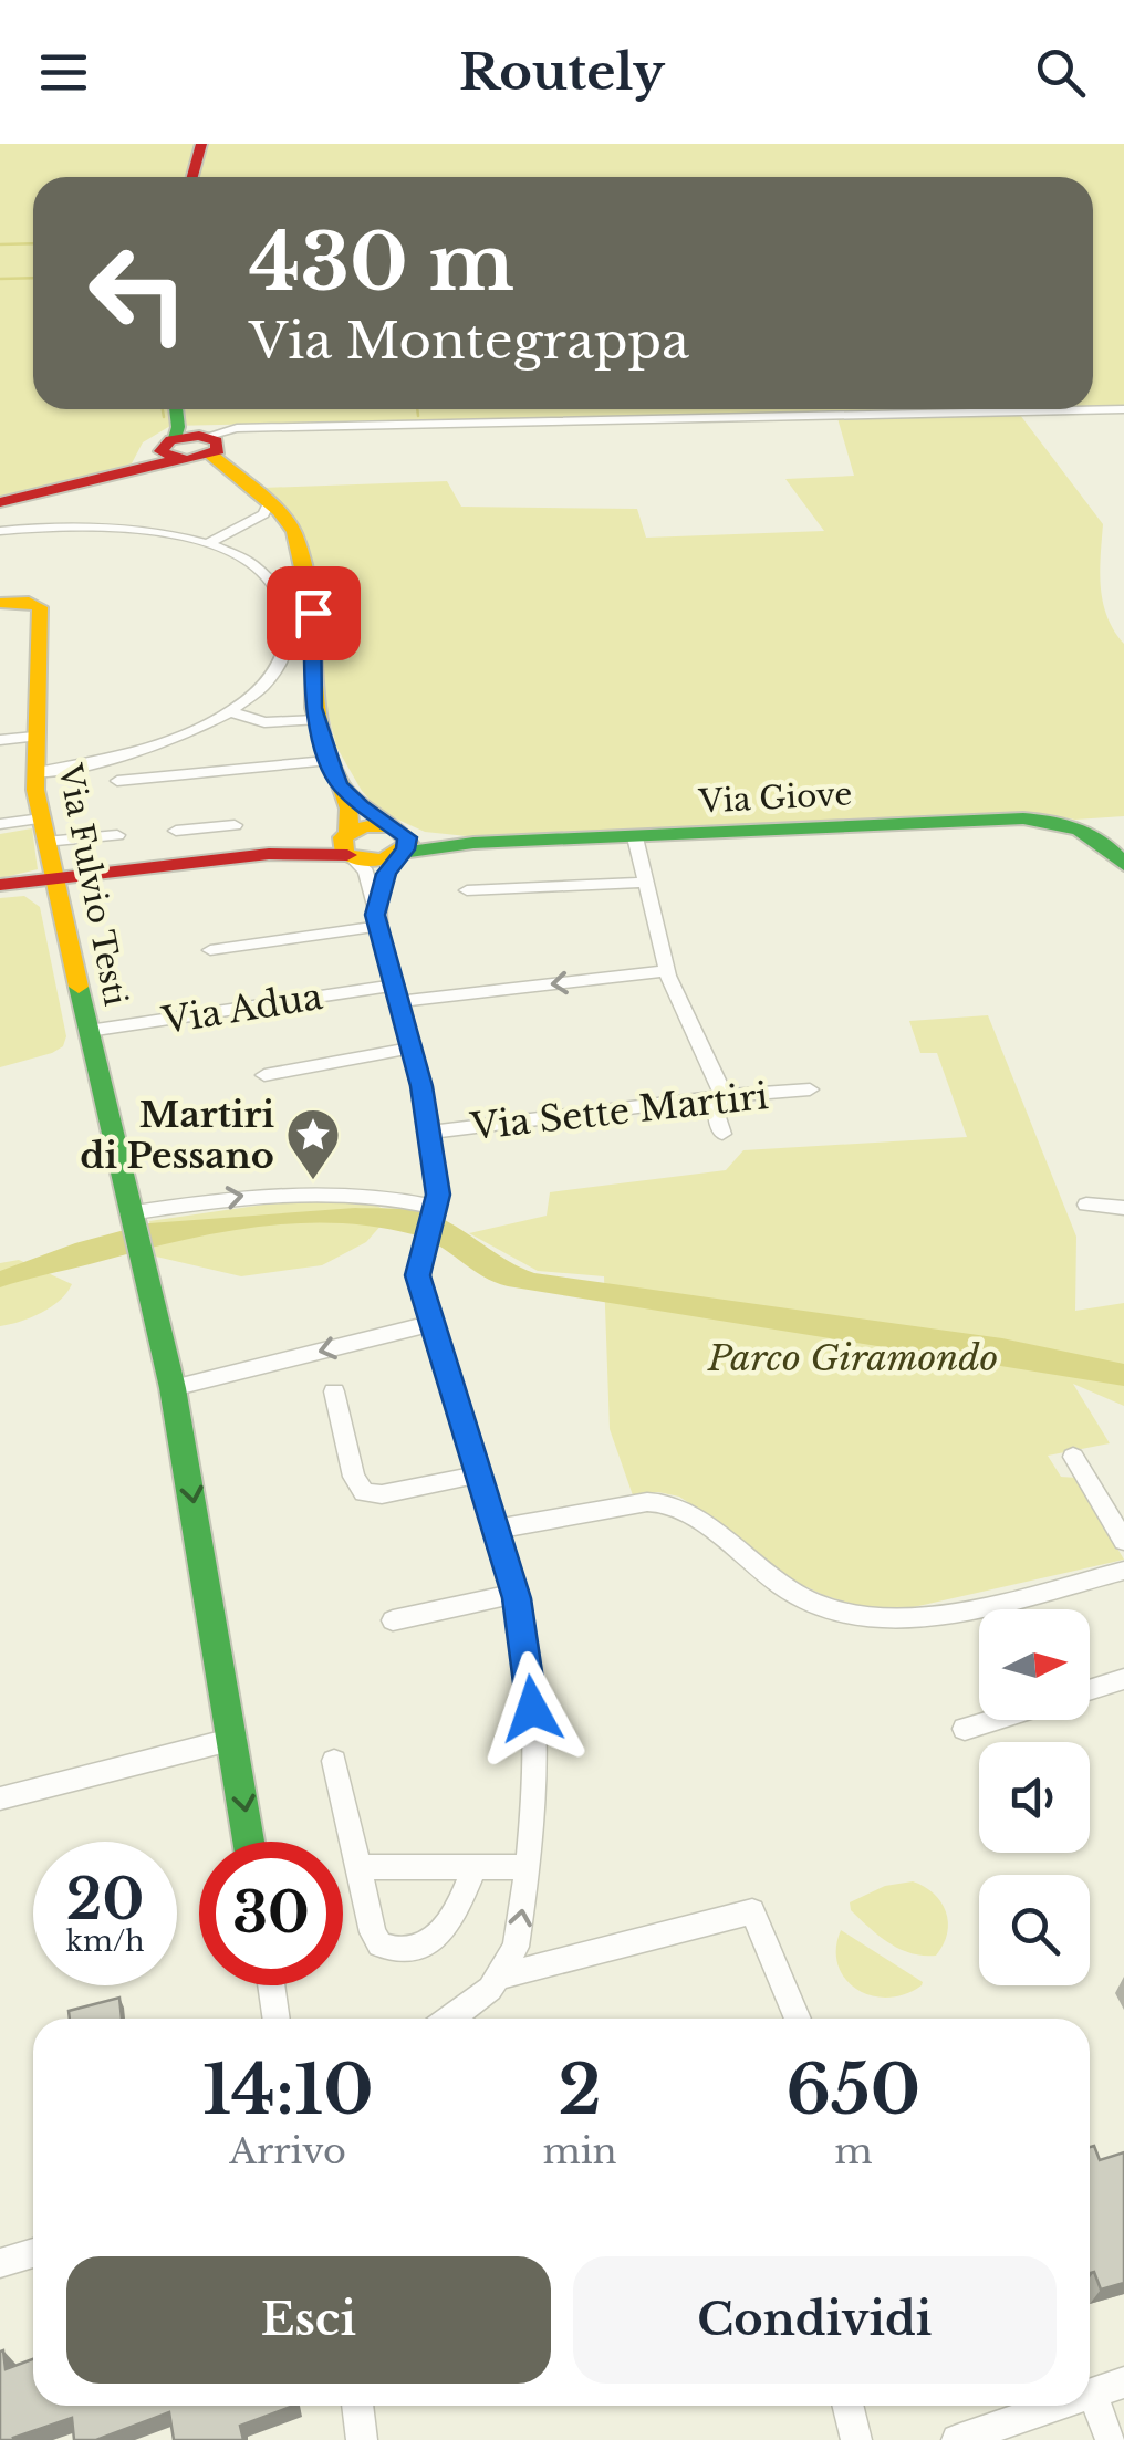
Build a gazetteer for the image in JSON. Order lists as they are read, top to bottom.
{
  "streets": {
    "street": [
      "Via Giove",
      "Via Fulvio Testi",
      "Via Adua",
      "Via Sette Martiri"
    ]
  },
  "crossings": [
    ["Via Fulvio Testi", "Via Adua"]
  ],
  "one_way": ["Via Fulvio Testi"],
  "parks": ["Parco Giramondo"],
  "places": {
    "place": ["Martiri di Pessano"]
  },
  "north": "right",
  "page": {
    "header": "Routely",
    "turn": ["430 m", "Via Montegrappa"],
    "speed": "20 km/h",
    "limit": "30",
    "eta": [
      "14:10",
      "Arrivo",
      "2",
      "min",
      "650",
      "m"
    ],
    "buttons": ["Esci", "Condividi"]
  }
}
